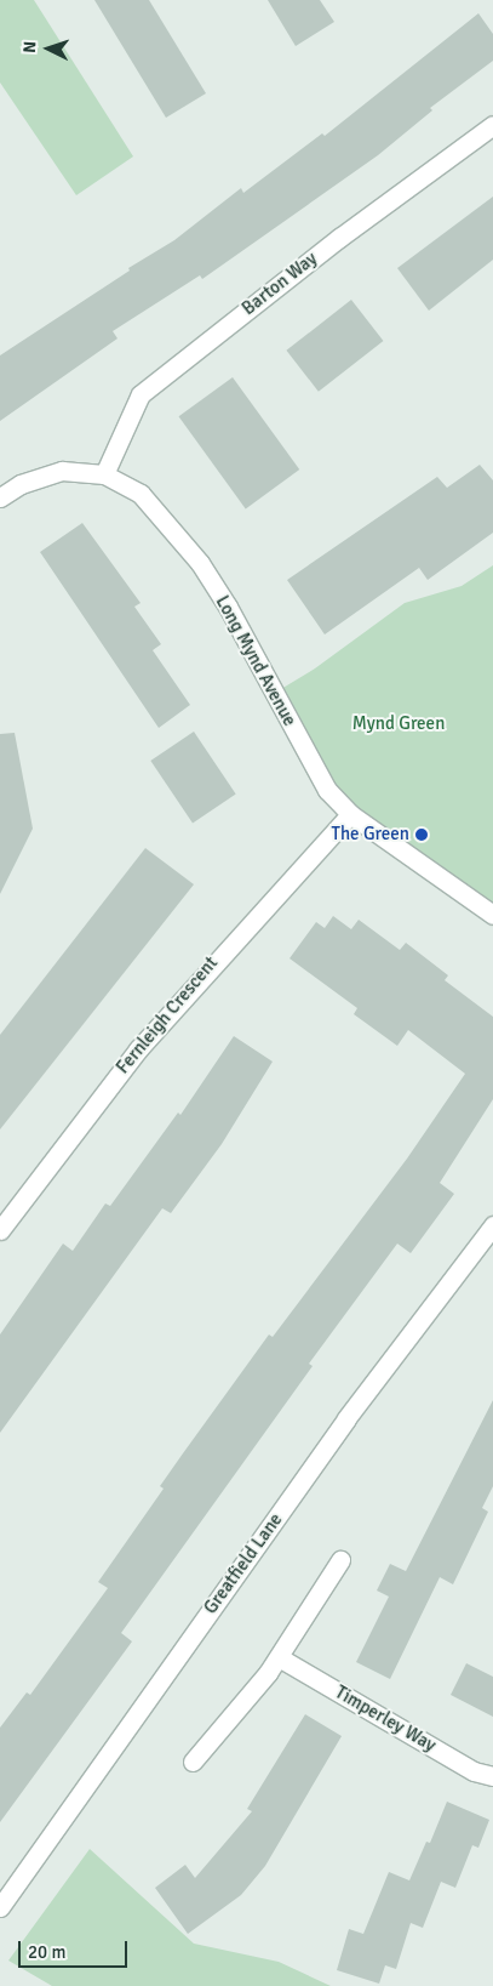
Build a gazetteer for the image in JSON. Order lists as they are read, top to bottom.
{
  "streets": {
    "street": [
      "Barton Way",
      "Long Mynd Avenue",
      "Fernleigh Crescent",
      "Greatfield Lane",
      "Timperley Way"
    ]
  },
  "crossings": [
    ["Barton Way", "Long Mynd Avenue"],
    ["Long Mynd Avenue", "Fernleigh Crescent"]
  ],
  "parks": ["Mynd Green"],
  "places": ["The Green"],
  "scale_bar": "20 m",
  "north": "left"
}
